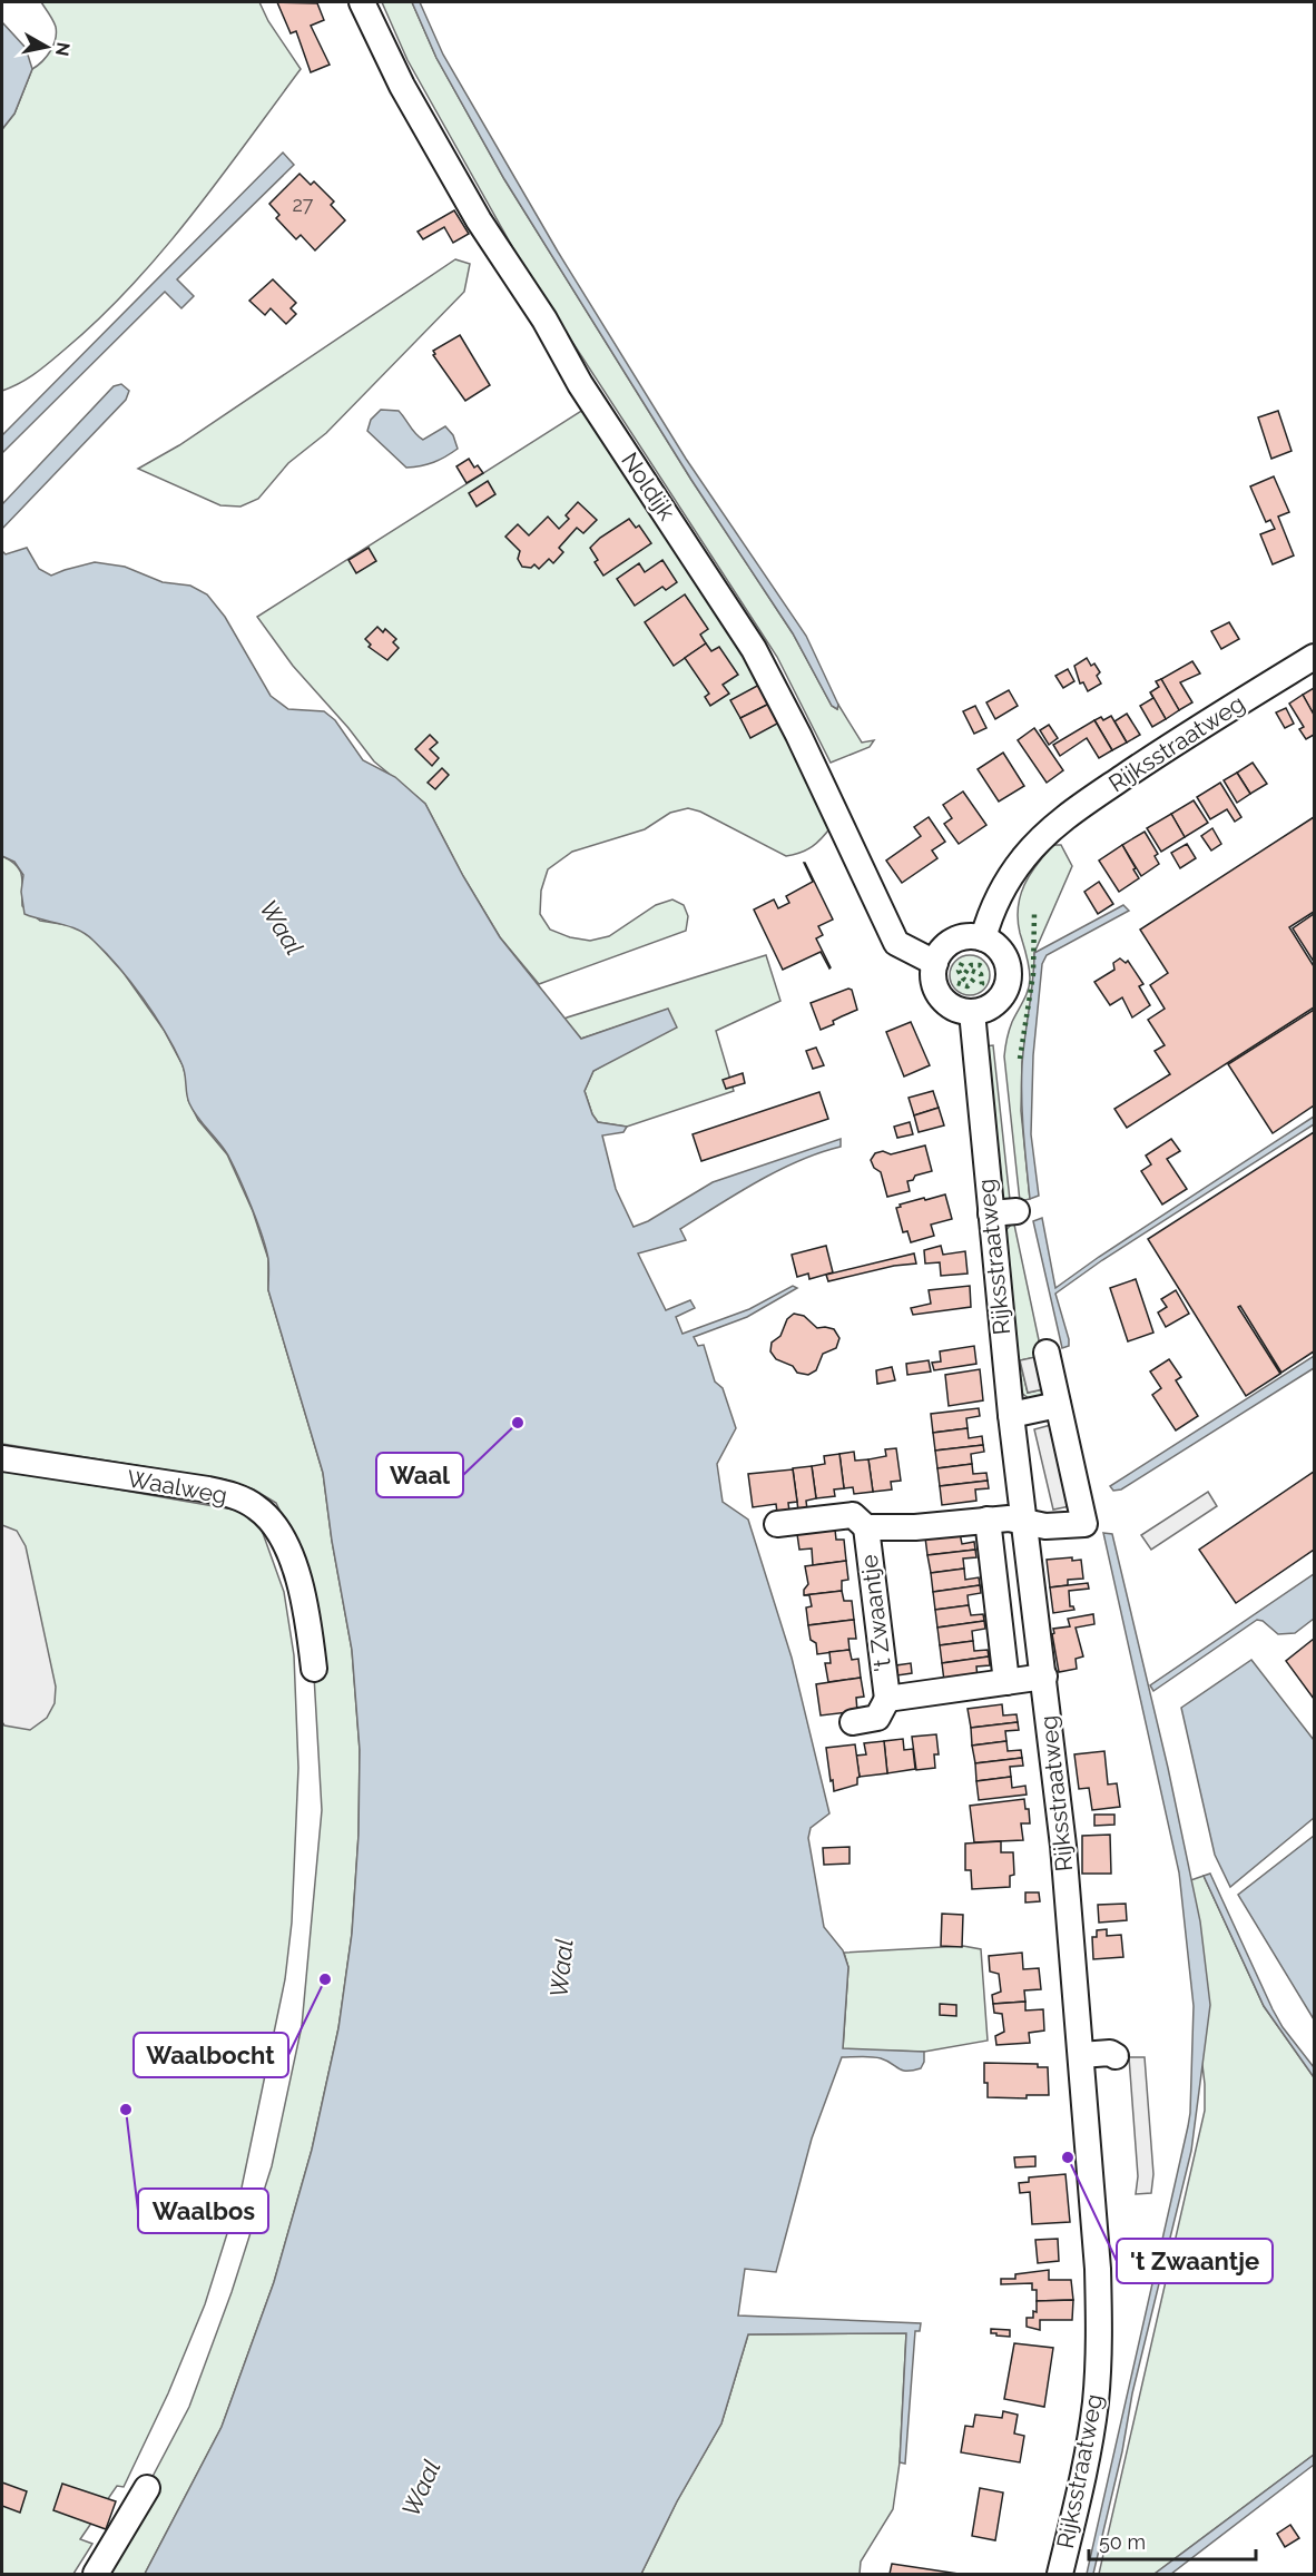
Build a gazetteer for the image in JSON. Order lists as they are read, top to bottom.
{
  "streets": {
    "street": [
      "Noldijk",
      "Rijksstraatweg",
      "Waalweg",
      "'t Zwaantje"
    ]
  },
  "crossings": [
    ["Noldijk", "Rijksstraatweg"],
    ["Rijksstraatweg", "'t Zwaantje"]
  ],
  "water": ["Waal"],
  "places": [
    "Waal",
    "Waalbocht",
    "Waalbos",
    "'t Zwaantje"
  ],
  "house_numbers": ["27"],
  "scale_bar": "50 m",
  "north": "right"
}
